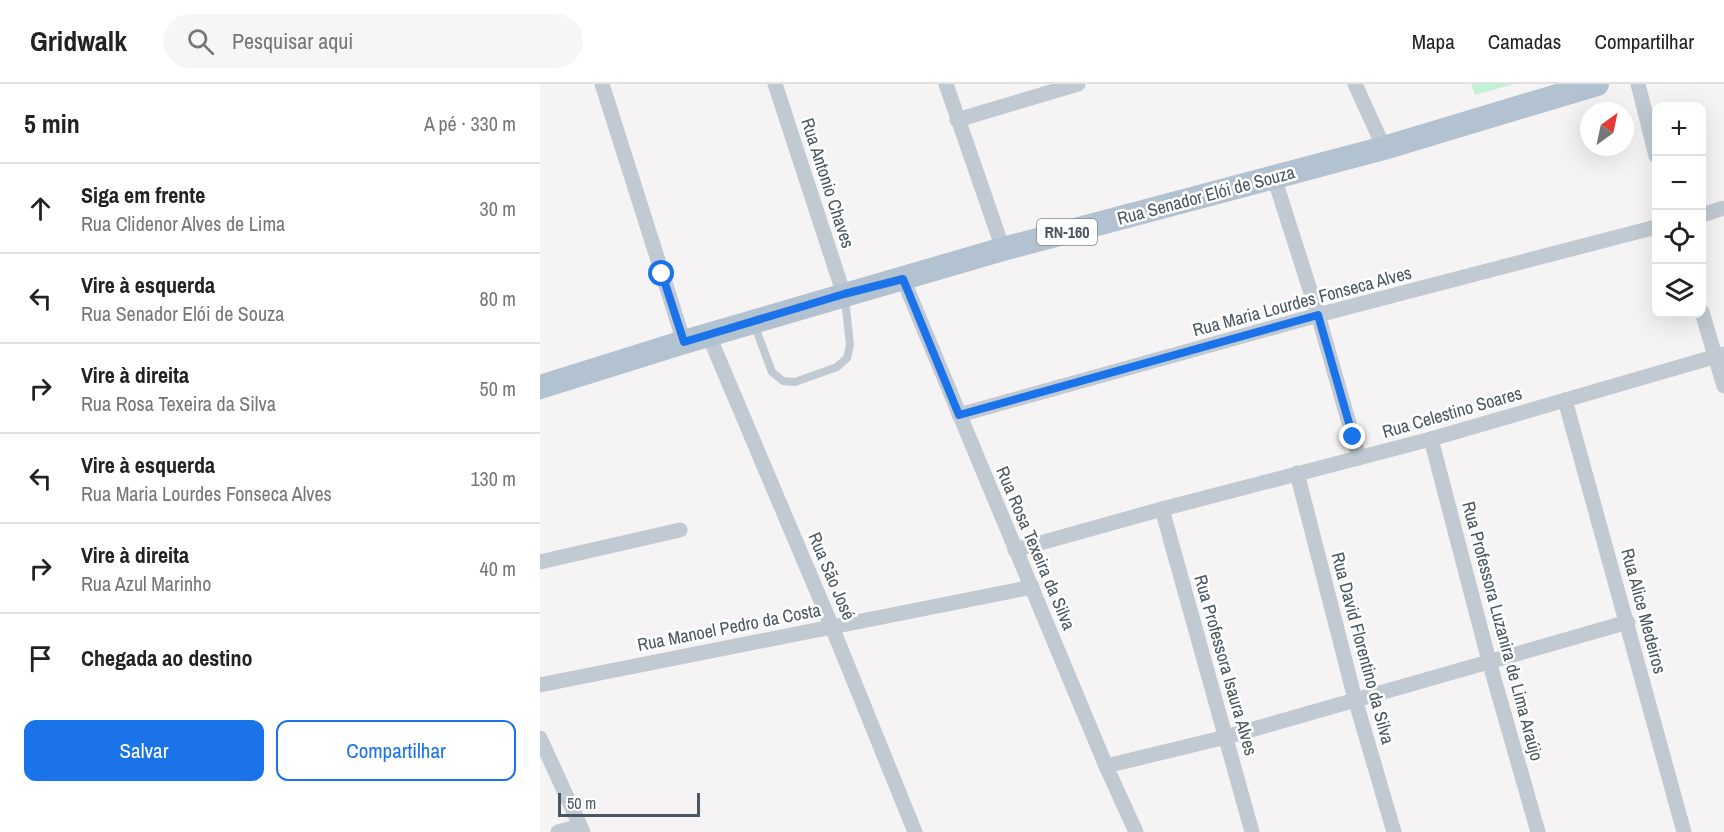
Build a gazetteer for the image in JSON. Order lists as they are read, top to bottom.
{
  "streets": {
    "main road": ["Rua Senador Elói de Souza", "RN-160"],
    "street": [
      "Rua Antonio Chaves",
      "Rua Maria Lourdes Fonseca Alves",
      "Rua Celestino Soares",
      "Rua Rosa Texeira da Silva",
      "Rua São José",
      "Rua Alice Medeiros",
      "Rua Manoel Pedro da Costa",
      "Rua Professora Luzanira de Lima Araújo",
      "Rua David Florentino da Silva",
      "Rua Professora Isaura Alves"
    ]
  },
  "crossings": [
    ["Rua Antonio Chaves", "Rua Senador Elói de Souza"],
    ["Rua Senador Elói de Souza", "Rua Rosa Texeira da Silva"],
    ["Rua Senador Elói de Souza", "Rua São José"],
    ["Rua Maria Lourdes Fonseca Alves", "Rua Rosa Texeira da Silva"],
    ["Rua Celestino Soares", "Rua Rosa Texeira da Silva"],
    ["Rua Celestino Soares", "Rua Alice Medeiros"],
    ["Rua Celestino Soares", "Rua Professora Luzanira de Lima Araújo"],
    ["Rua Celestino Soares", "Rua David Florentino da Silva"],
    ["Rua Celestino Soares", "Rua Professora Isaura Alves"],
    ["Rua Rosa Texeira da Silva", "Rua Manoel Pedro da Costa"],
    ["Rua São José", "Rua Manoel Pedro da Costa"]
  ],
  "scale_bar": "50 m",
  "north": "top right",
  "page": {
    "header": "Gridwalk",
    "search": "Pesquisar aqui",
    "nav": ["Mapa", "Camadas", "Compartilhar"],
    "heading": ["5 min", "A pé · 330 m"],
    "map_buttons": ["+", "−"],
    "list": [
      ["Siga em frente", "Rua Clidenor Alves de Lima", "30 m"],
      ["Vire à esquerda", "Rua Senador Elói de Souza", "80 m"],
      ["Vire à direita", "Rua Rosa Texeira da Silva", "50 m"],
      ["Vire à esquerda", "Rua Maria Lourdes Fonseca Alves", "130 m"],
      ["Vire à direita", "Rua Azul Marinho", "40 m"],
      "Chegada ao destino"
    ],
    "buttons": ["Salvar", "Compartilhar"],
    "scale": "50 m"
  }
}
